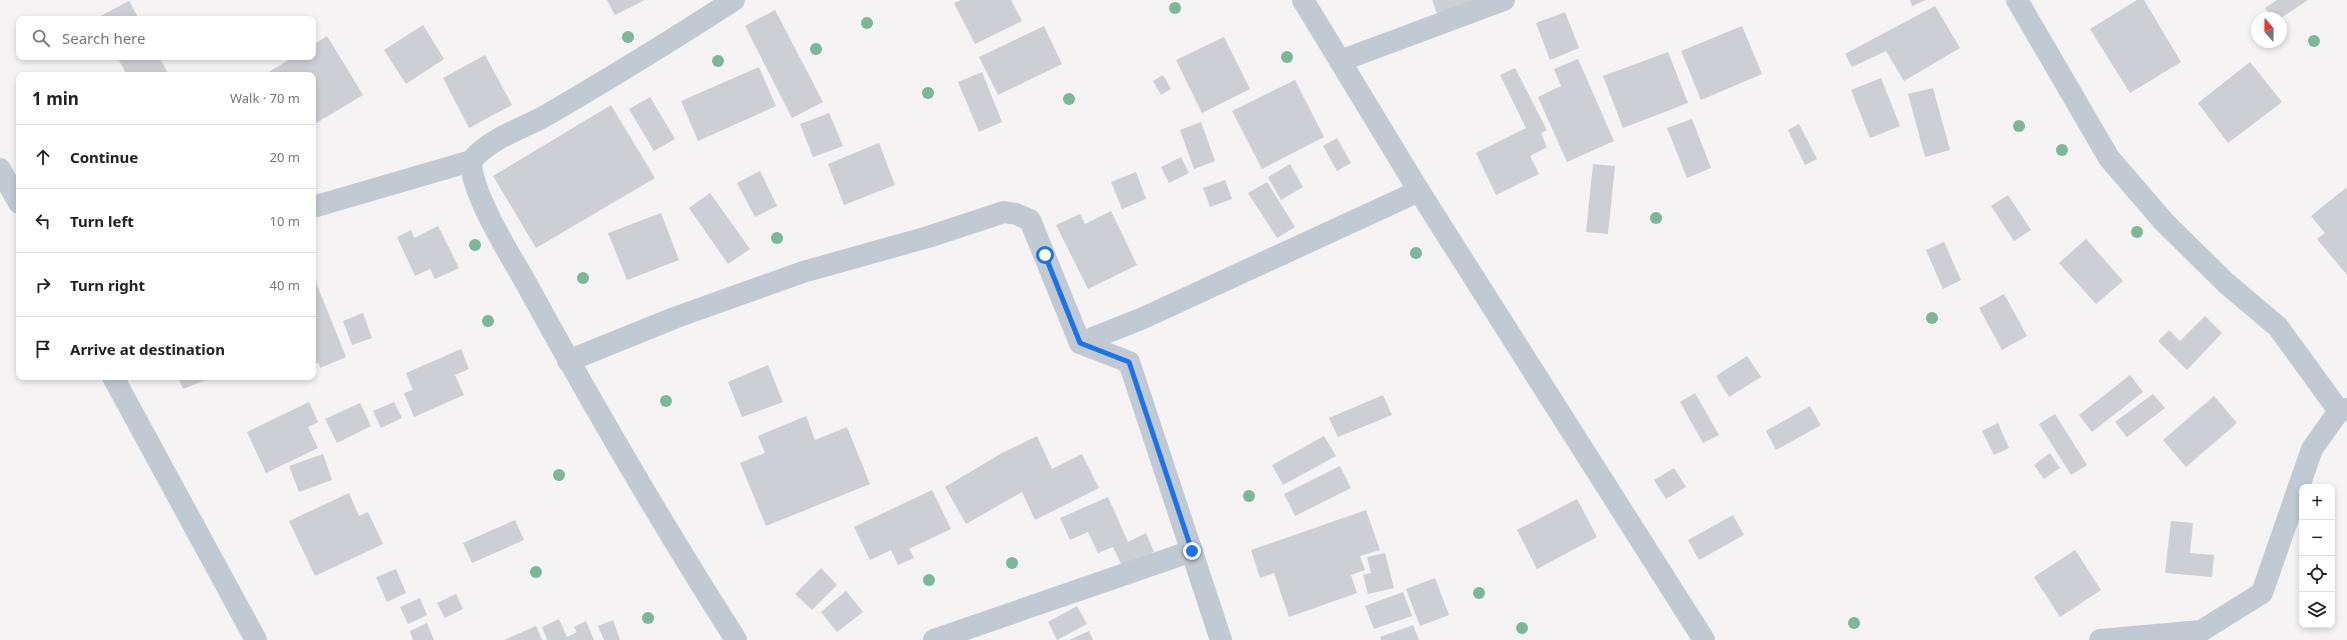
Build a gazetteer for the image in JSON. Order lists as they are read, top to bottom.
{
  "north": "top",
  "page": {
    "search": "Search here",
    "heading": ["1 min", "Walk · 70 m"],
    "list": [
      ["Continue", "20 m"],
      ["Turn left", "10 m"],
      ["Turn right", "40 m"],
      "Arrive at destination"
    ],
    "map_buttons": ["+", "−"]
  }
}
